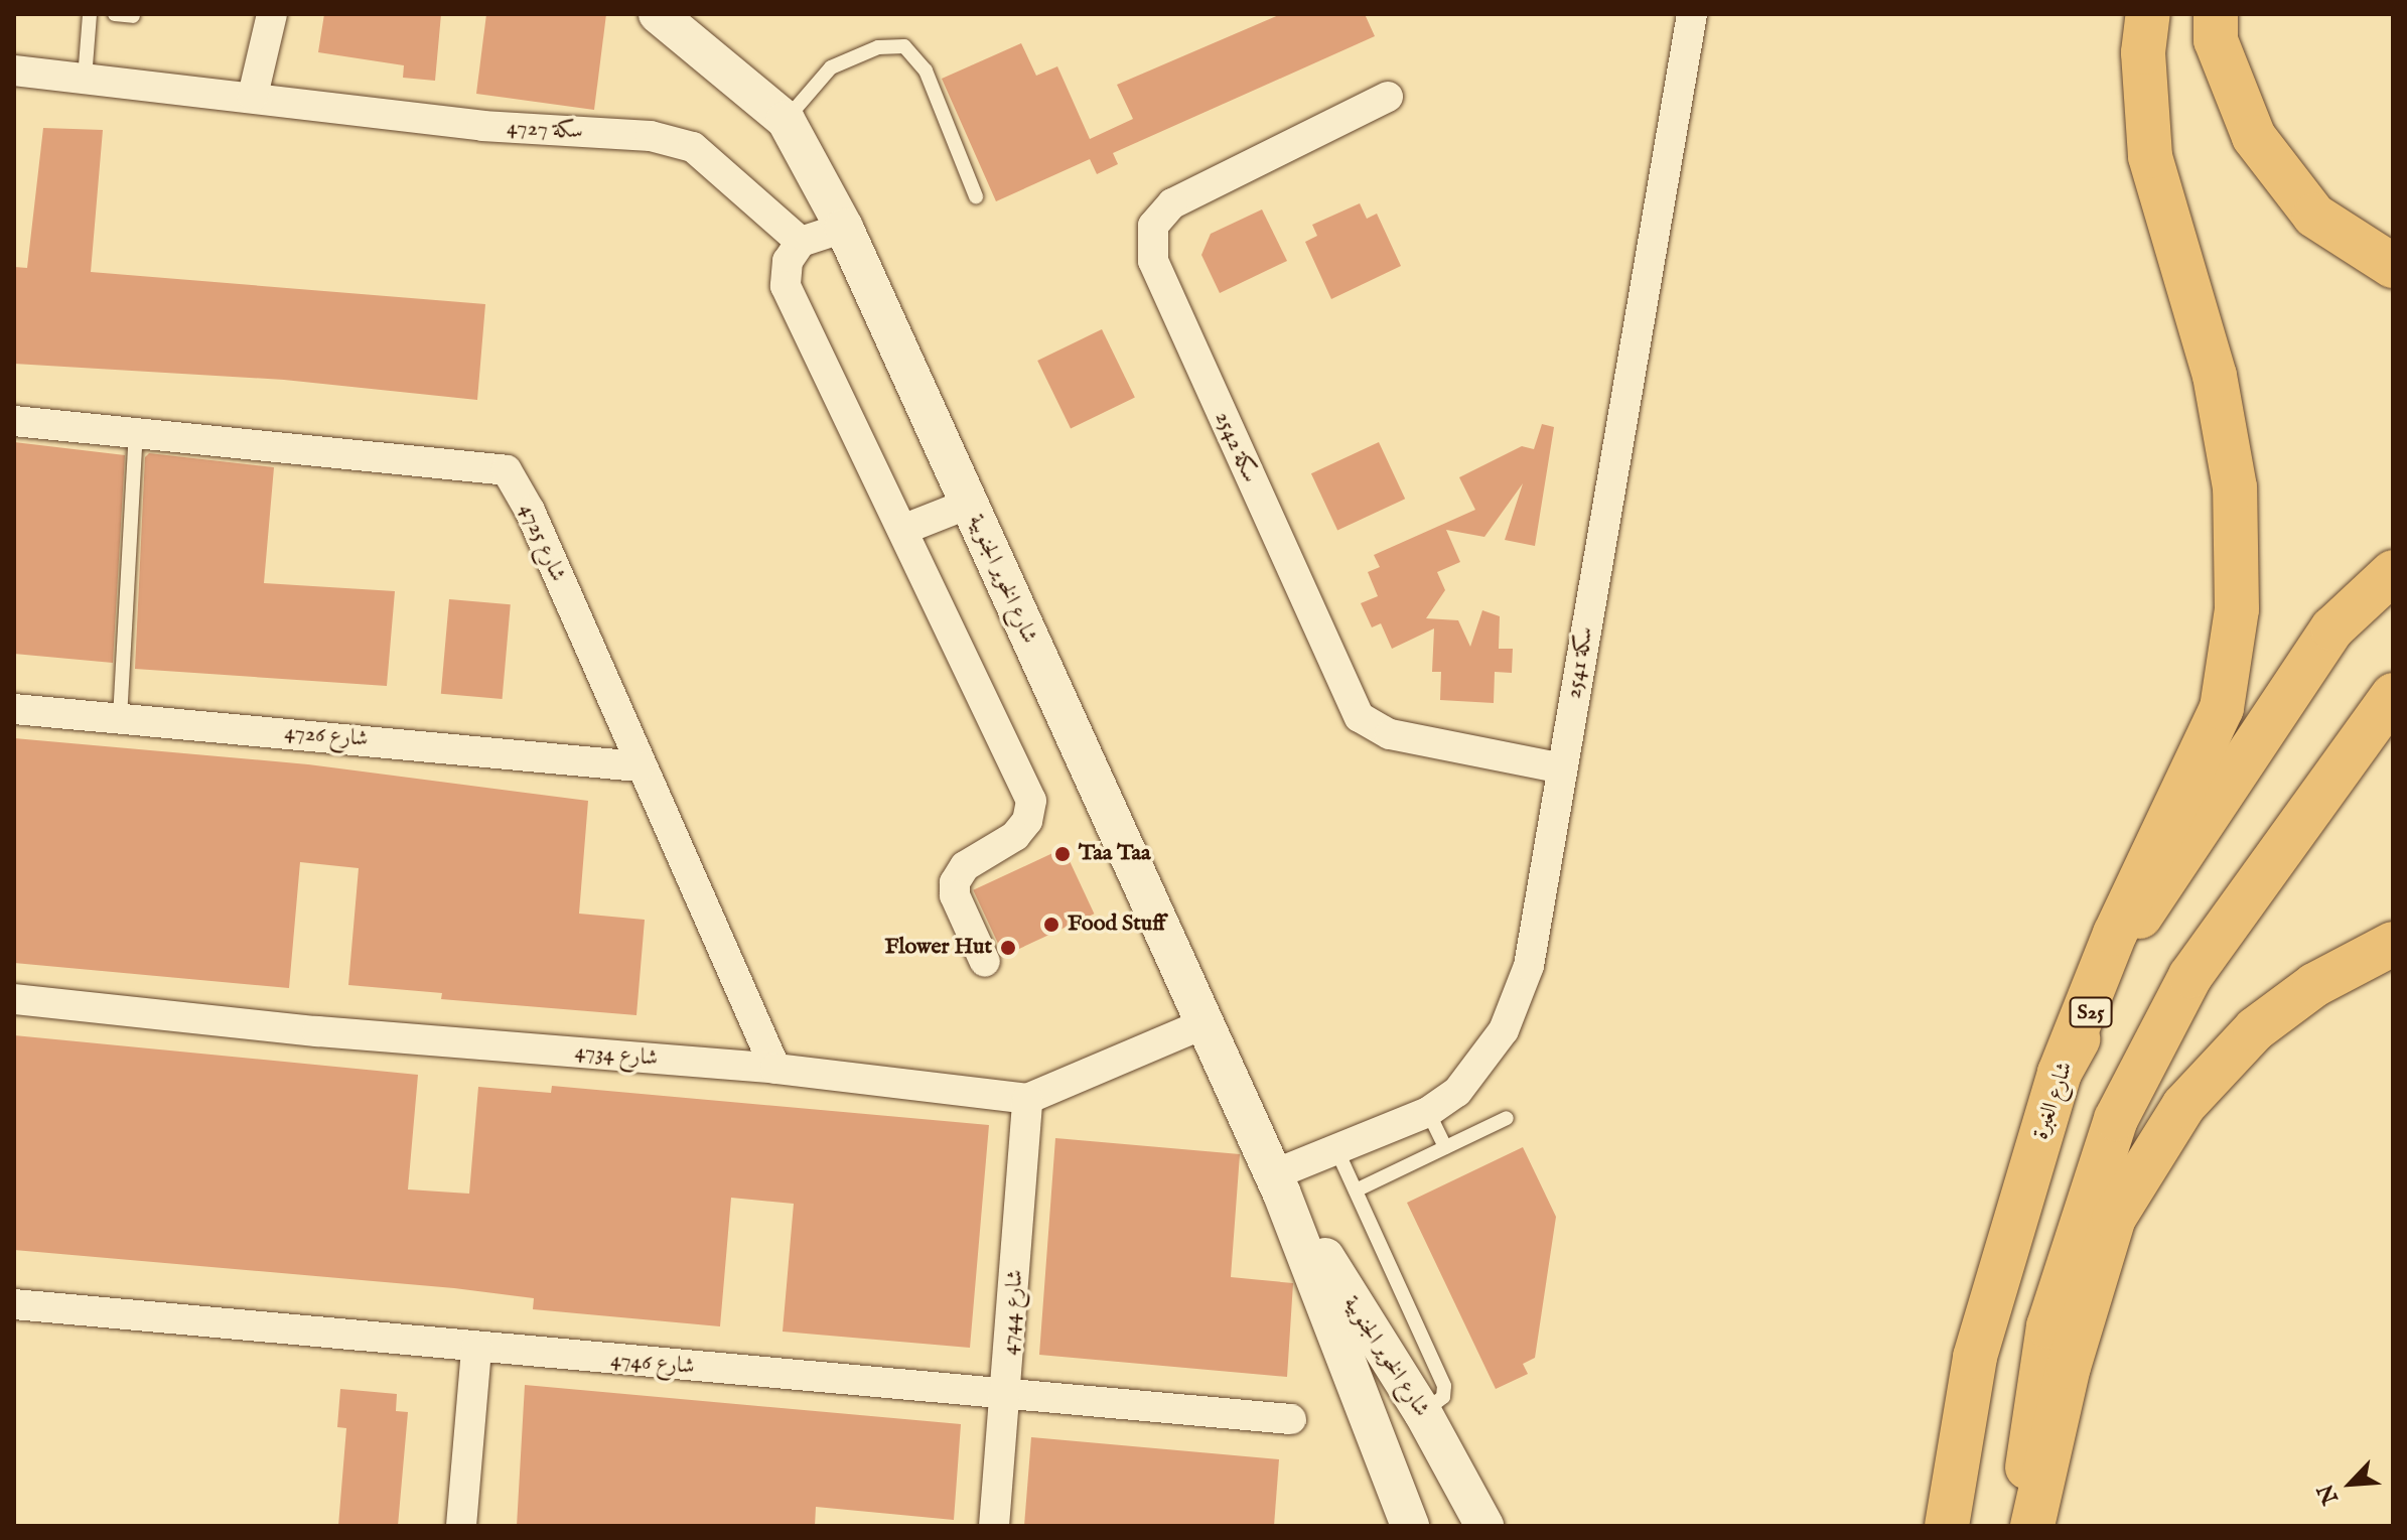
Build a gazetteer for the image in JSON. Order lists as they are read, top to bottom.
{
  "streets": {
    "main road": ["S25", "شارع الغبرة"],
    "street": [
      "سكة 4727",
      "سكة 2542",
      "4725 شارع",
      "شارع الخوير الجنوبية",
      "سكة 2541",
      "4726 شارع",
      "4734 شارع",
      "4744 شارع",
      "4746 شارع"
    ]
  },
  "crossings": [
    ["سكة 2542", "سكة 2541"],
    ["4725 شارع", "4726 شارع"],
    ["4725 شارع", "4734 شارع"],
    ["شارع الخوير الجنوبية", "سكة 2541"],
    ["شارع الخوير الجنوبية", "4734 شارع"],
    ["4734 شارع", "4744 شارع"],
    ["4744 شارع", "4746 شارع"]
  ],
  "places": ["Taa Taa", "Food Stuff", "Flower Hut"],
  "north": "bottom left"
}
